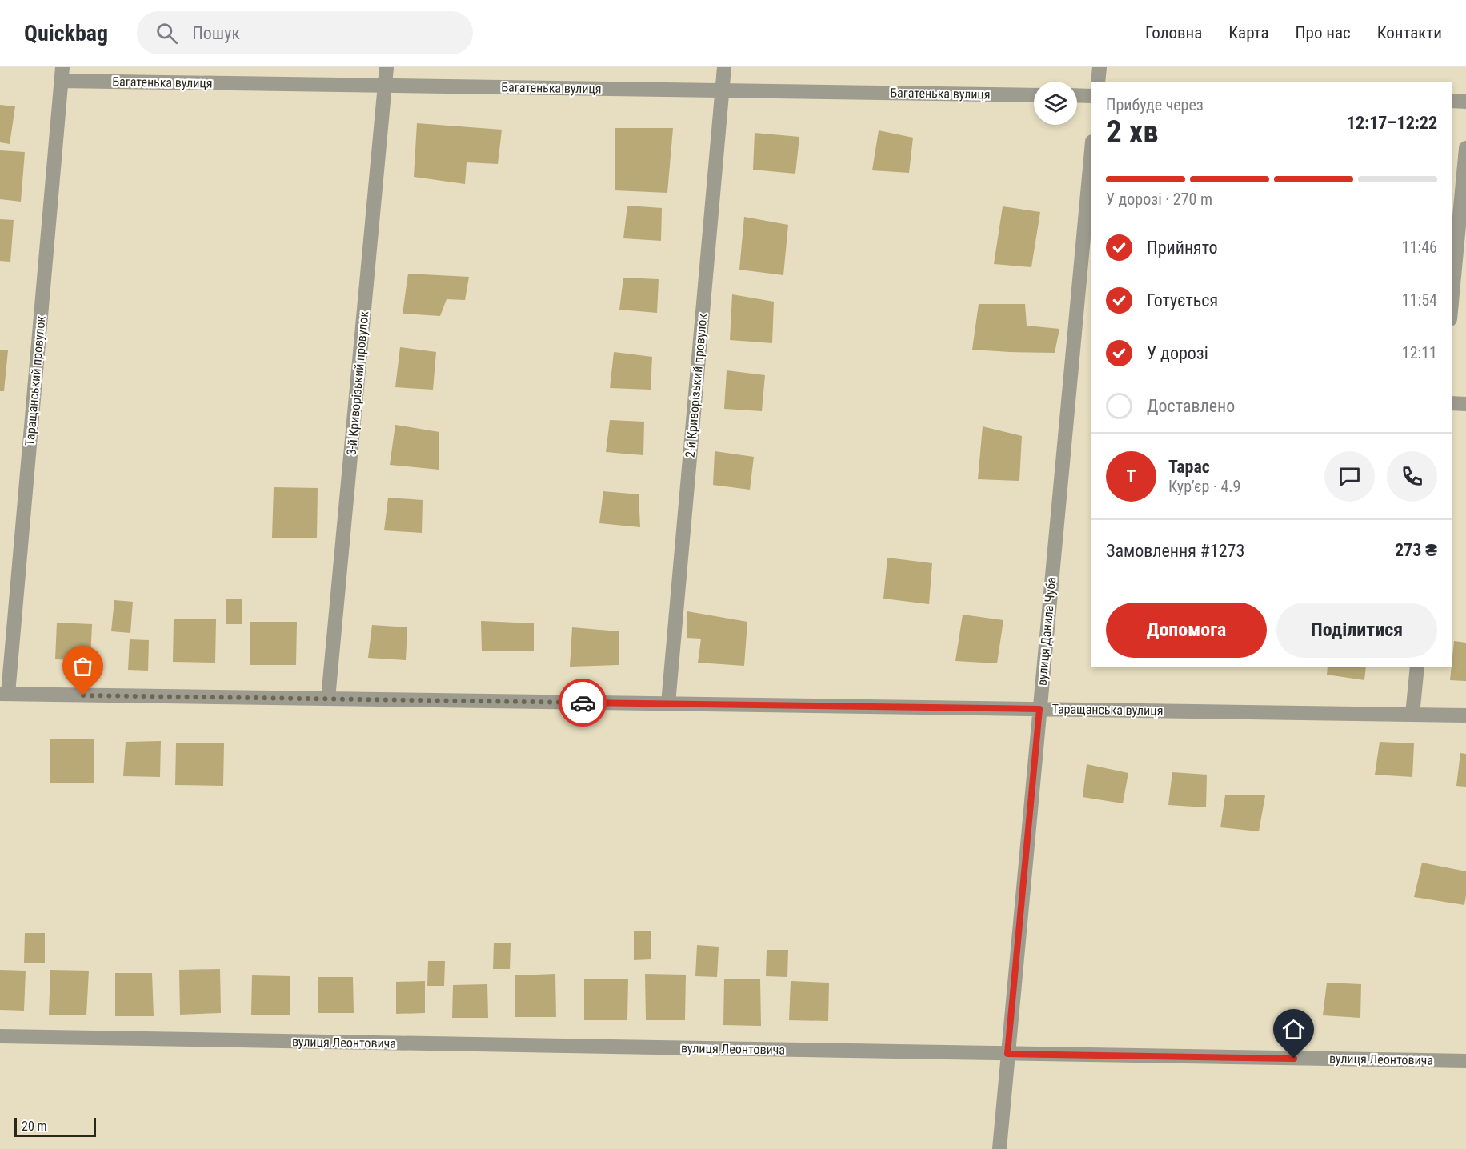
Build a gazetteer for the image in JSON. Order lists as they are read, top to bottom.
{
  "streets": {
    "street": [
      "Багатенька вулиця",
      "Таращанський провулок",
      "3-й Криворізький провулок",
      "2-й Криворізький провулок",
      "вулиця Данила Чуба",
      "Таращанська вулиця",
      "вулиця Леонтовича"
    ]
  },
  "crossings": [
    ["Багатенька вулиця", "Таращанський провулок"],
    ["Багатенька вулиця", "3-й Криворізький провулок"],
    ["Багатенька вулиця", "2-й Криворізький провулок"],
    ["Таращанський провулок", "Таращанська вулиця"],
    ["3-й Криворізький провулок", "Таращанська вулиця"],
    ["2-й Криворізький провулок", "Таращанська вулиця"],
    ["вулиця Данила Чуба", "Таращанська вулиця"],
    ["вулиця Данила Чуба", "вулиця Леонтовича"]
  ],
  "scale_bar": "20 m",
  "page": {
    "header": "Quickbag",
    "search": "Пошук",
    "nav": [
      "Головна",
      "Карта",
      "Про нас",
      "Контакти"
    ],
    "heading": ["2 хв", "Прибуде через", "12:17–12:22"],
    "panel": [
      "Тарас",
      "Кур’єр · 4.9",
      "Замовлення #1273",
      "273 ₴"
    ],
    "bar": "У дорозі · 270 m",
    "list": [
      ["Прийнято", "11:46"],
      ["Готується", "11:54"],
      ["У дорозі", "12:11"],
      "Доставлено"
    ],
    "round": "Т",
    "buttons": ["Допомога", "Поділитися"],
    "scale": "20 m"
  }
}
